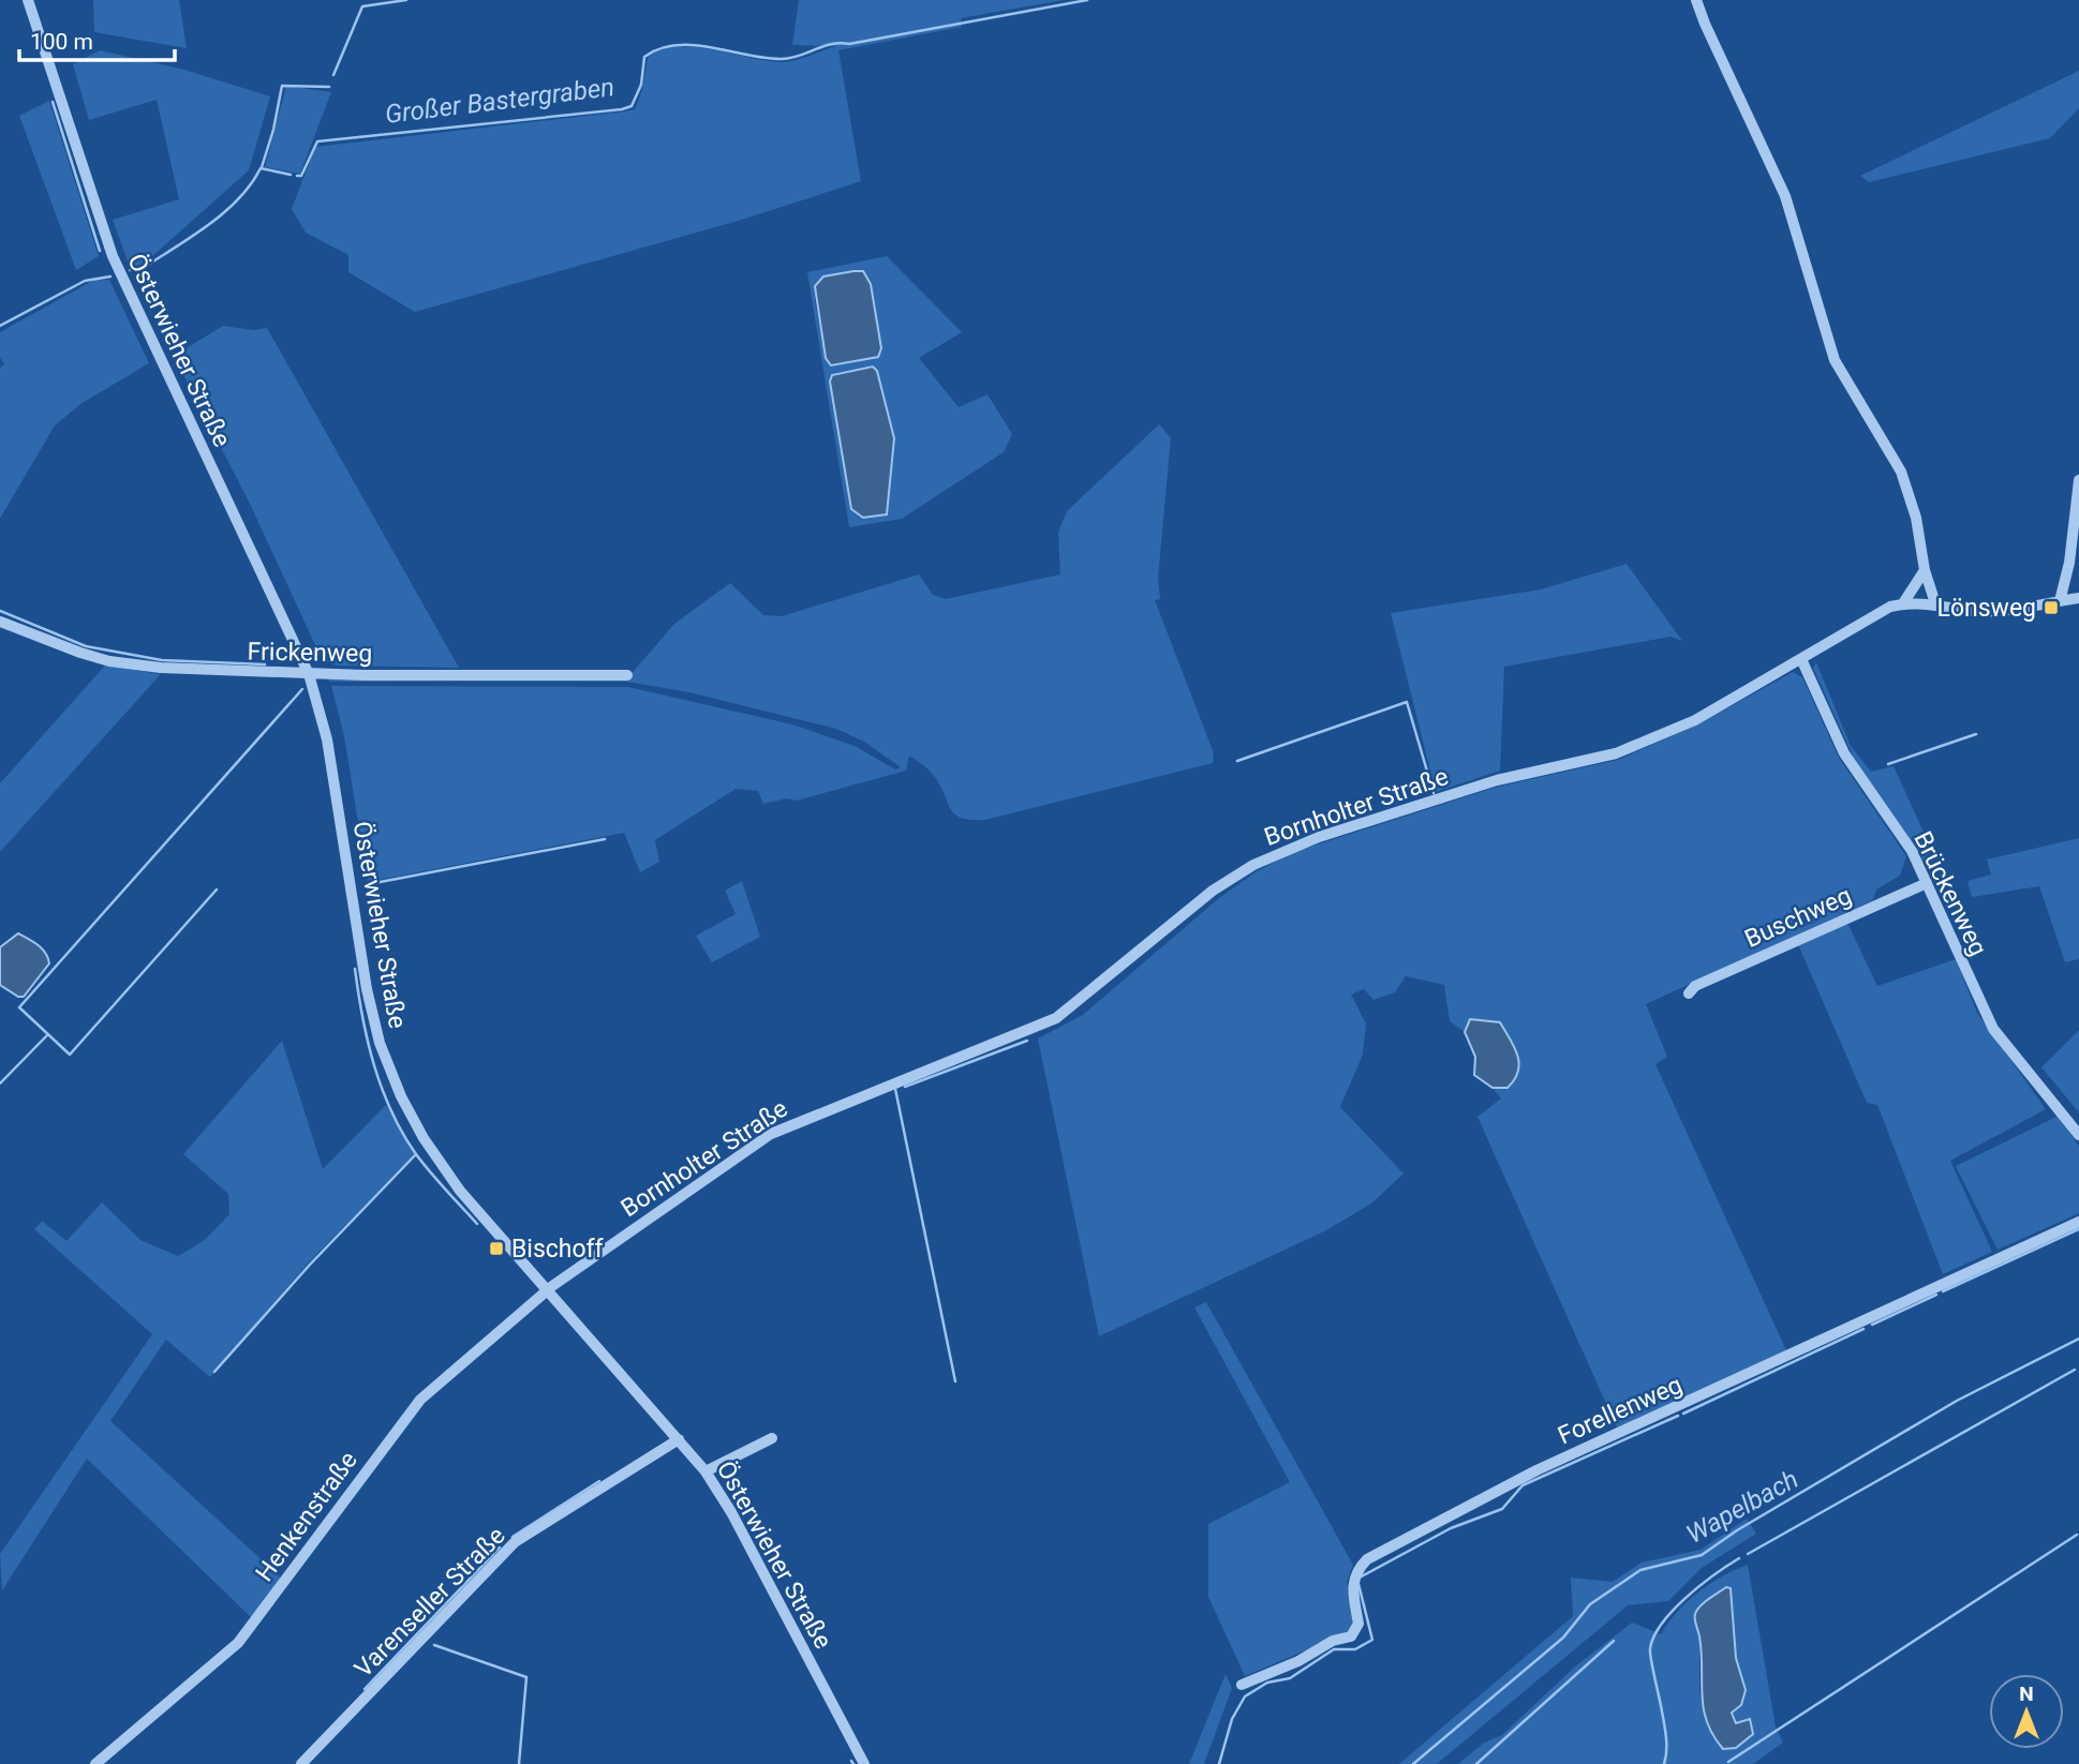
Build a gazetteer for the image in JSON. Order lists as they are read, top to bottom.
{
  "streets": {
    "street": [
      "Österwieher Straße",
      "Frickenweg",
      "Bornholter Straße",
      "Brückenweg",
      "Buschweg",
      "Forellenweg",
      "Henkenstraße",
      "Varenseller Straße"
    ]
  },
  "crossings": [
    ["Österwieher Straße", "Frickenweg"],
    ["Österwieher Straße", "Bornholter Straße"],
    ["Österwieher Straße", "Henkenstraße"],
    ["Österwieher Straße", "Varenseller Straße"],
    ["Bornholter Straße", "Brückenweg"],
    ["Bornholter Straße", "Henkenstraße"],
    ["Brückenweg", "Buschweg"]
  ],
  "water": ["Großer Bastergraben", "Wapelbach"],
  "places": {
    "transit": ["Lönsweg", "Bischoff"]
  },
  "scale_bar": "100 m",
  "north": "top"
}
